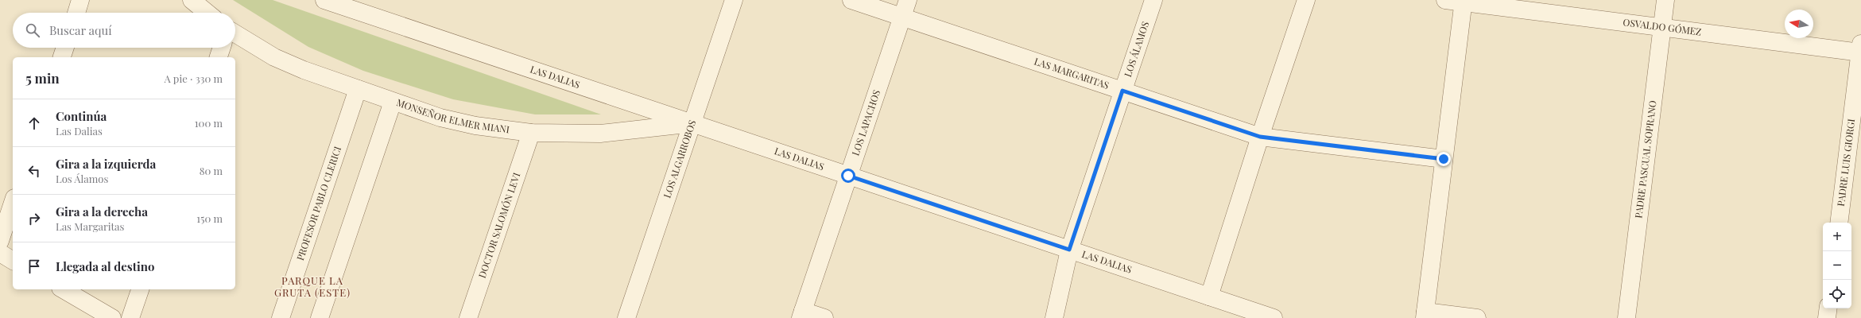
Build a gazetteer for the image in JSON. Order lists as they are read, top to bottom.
{
  "streets": {
    "street": [
      "OSVALDO GÓMEZ",
      "LOS ÁLAMOS",
      "LAS MARGARITAS",
      "LAS DALIAS",
      "MONSEÑOR ELMER MIANI",
      "LOS LAPACHOS",
      "LOS ALGARROBOS",
      "PADRE PASCUAL SOPRANO",
      "PADRE LUIS GIORGI",
      "PROFESOR PABLO CLERICI",
      "DOCTOR SALOMÓN LEVI"
    ]
  },
  "crossings": [
    ["OSVALDO GÓMEZ", "PADRE PASCUAL SOPRANO"],
    ["OSVALDO GÓMEZ", "PADRE LUIS GIORGI"],
    ["LOS ÁLAMOS", "LAS MARGARITAS"],
    ["LOS ÁLAMOS", "LAS DALIAS"],
    ["LAS MARGARITAS", "LOS LAPACHOS"],
    ["LAS DALIAS", "MONSEÑOR ELMER MIANI"],
    ["LAS DALIAS", "LOS LAPACHOS"],
    ["LAS DALIAS", "LOS ALGARROBOS"],
    ["MONSEÑOR ELMER MIANI", "LOS ALGARROBOS"],
    ["MONSEÑOR ELMER MIANI", "PROFESOR PABLO CLERICI"],
    ["MONSEÑOR ELMER MIANI", "DOCTOR SALOMÓN LEVI"]
  ],
  "districts": ["PARQUE LA GRUTA (ESTE)"],
  "north": "left",
  "page": {
    "search": "Buscar aquí",
    "heading": ["5 min", "A pie · 330 m"],
    "list": [
      ["Continúa", "Las Dalias", "100 m"],
      ["Gira a la izquierda", "Los Álamos", "80 m"],
      ["Gira a la derecha", "Las Margaritas", "150 m"],
      "Llegada al destino"
    ],
    "map_buttons": ["+", "−"]
  }
}
